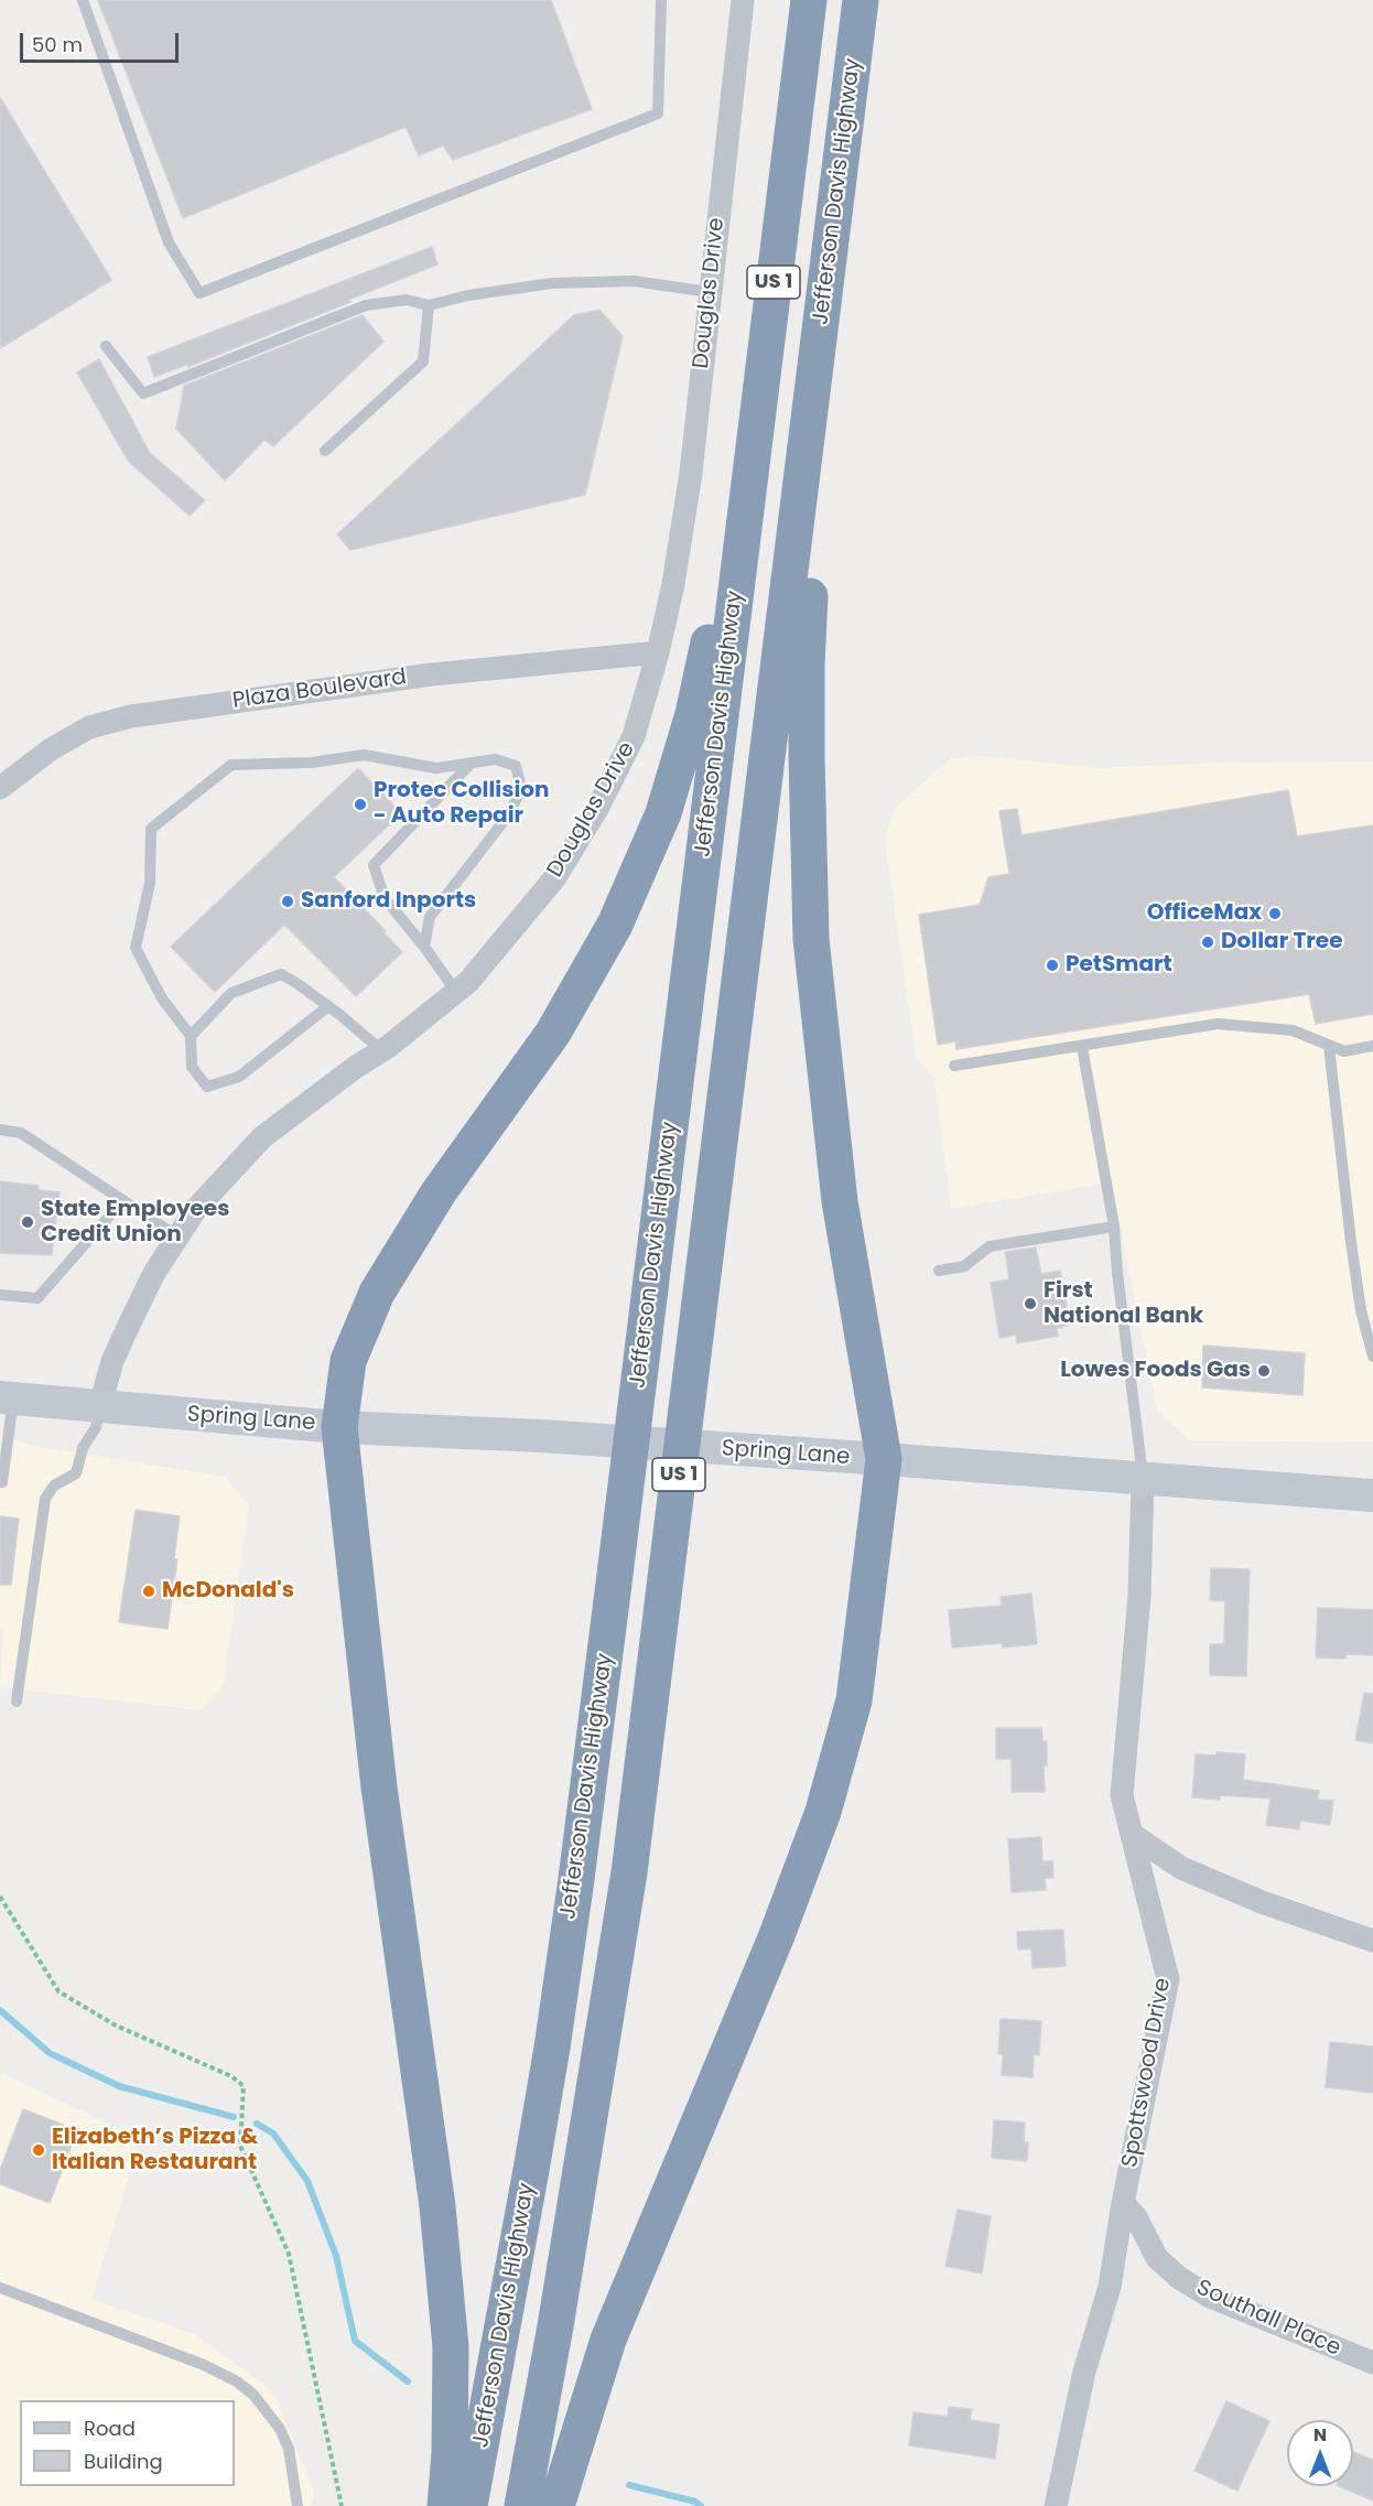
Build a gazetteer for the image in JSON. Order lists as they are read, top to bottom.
{
  "streets": {
    "highway": ["Jefferson Davis Highway", "US 1"],
    "street": [
      "Douglas Drive",
      "Plaza Boulevard",
      "Spring Lane",
      "Spottswood Drive",
      "Southall Place"
    ]
  },
  "crossings": [
    ["Douglas Drive", "Plaza Boulevard"],
    ["Douglas Drive", "Spring Lane"],
    ["Spring Lane", "Spottswood Drive"],
    ["Spottswood Drive", "Southall Place"]
  ],
  "places": [
    "Protec Collision - Auto Repair",
    "Sanford Inports",
    "OfficeMax",
    "Dollar Tree",
    "PetSmart",
    "State Employees Credit Union",
    "First National Bank",
    "Lowes Foods Gas",
    "McDonald's",
    "Elizabeth’s Pizza & Italian Restaurant"
  ],
  "legend": ["Road", "Building"],
  "scale_bar": "50 m",
  "north": "top"
}
